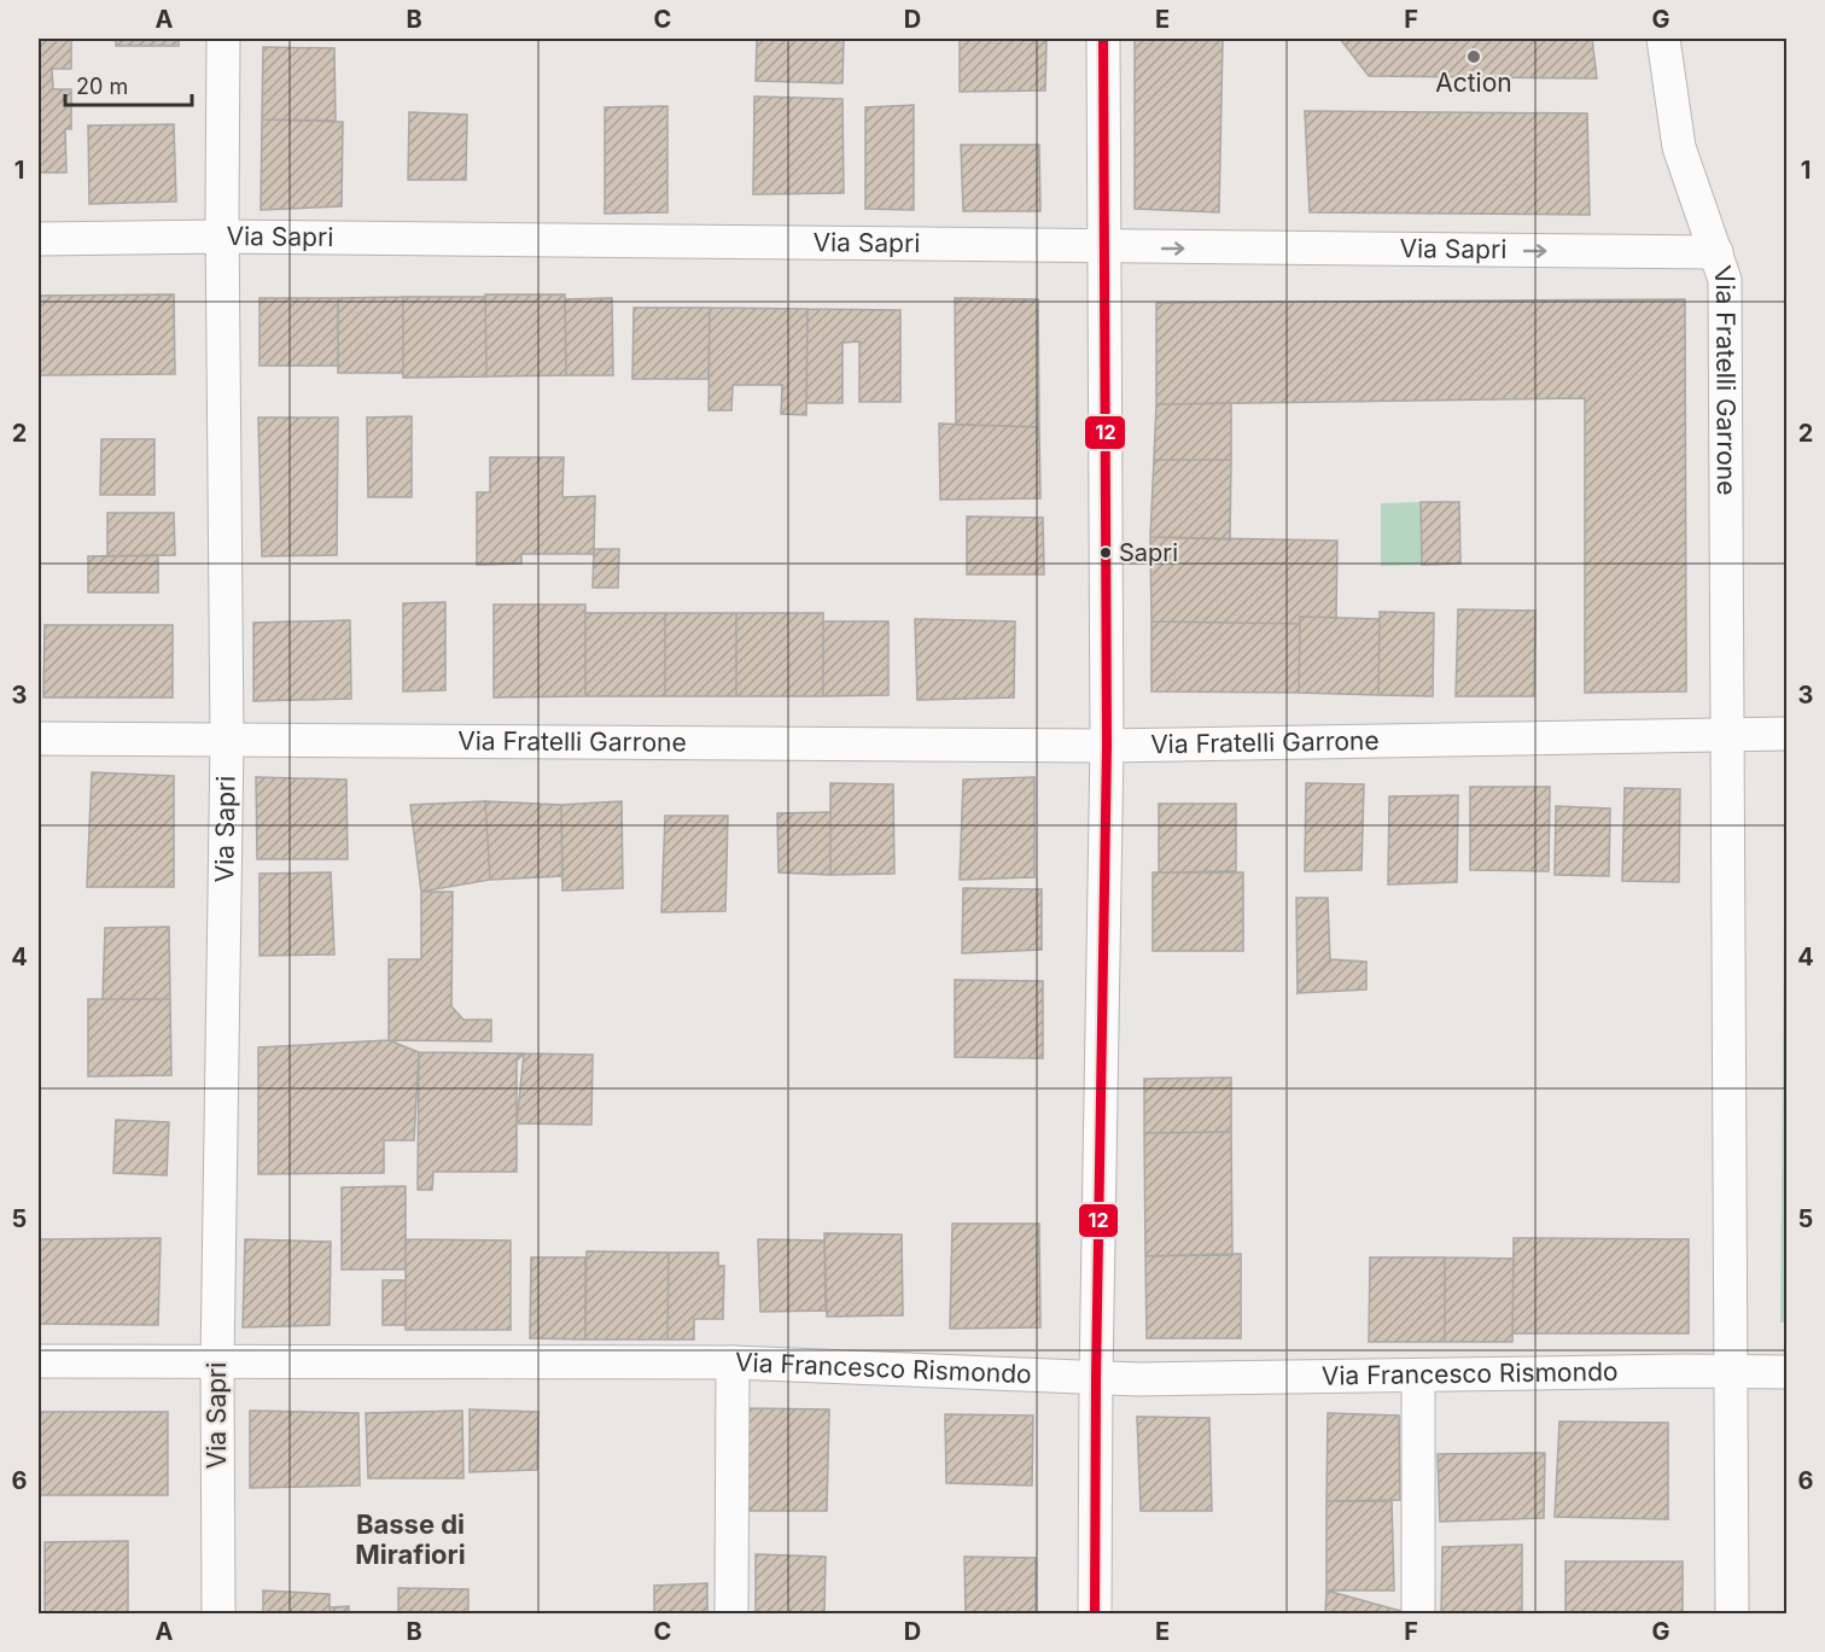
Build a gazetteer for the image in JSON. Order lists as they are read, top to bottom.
{
  "streets": {
    "street": ["Via Sapri", "Via Fratelli Garrone", "Via Francesco Rismondo"]
  },
  "crossings": [
    ["Via Sapri", "Via Fratelli Garrone"],
    ["Via Sapri", "Via Francesco Rismondo"]
  ],
  "districts": ["Basse di Mirafiori"],
  "places": ["Action", "Sapri"],
  "lines": ["transit line 12"],
  "scale_bar": "20 m",
  "grid": {
    "columns": [
      "A",
      "B",
      "C",
      "D",
      "E",
      "F",
      "G"
    ],
    "rows": [
      "1",
      "2",
      "3",
      "4",
      "5",
      "6"
    ]
  }
}
